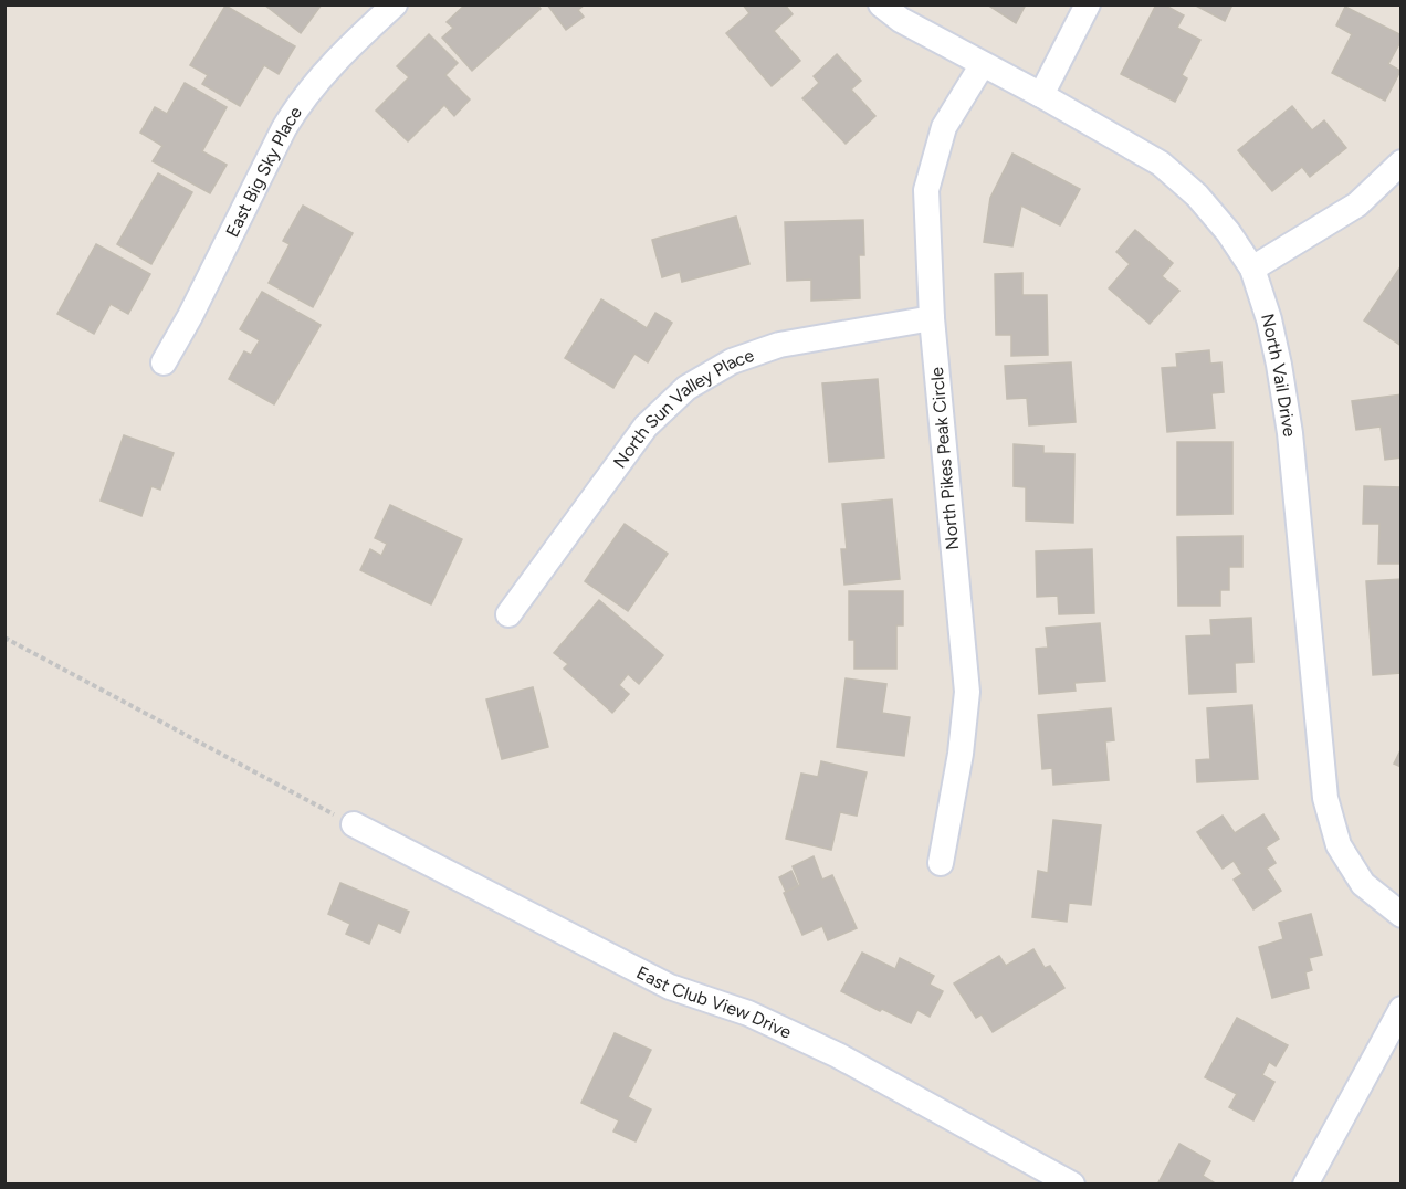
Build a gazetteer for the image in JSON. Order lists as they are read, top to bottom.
{
  "streets": {
    "street": [
      "East Big Sky Place",
      "North Vail Drive",
      "North Sun Valley Place",
      "North Pikes Peak Circle",
      "East Club View Drive"
    ]
  },
  "crossings": [
    ["North Vail Drive", "North Pikes Peak Circle"],
    ["North Sun Valley Place", "North Pikes Peak Circle"]
  ]
}
